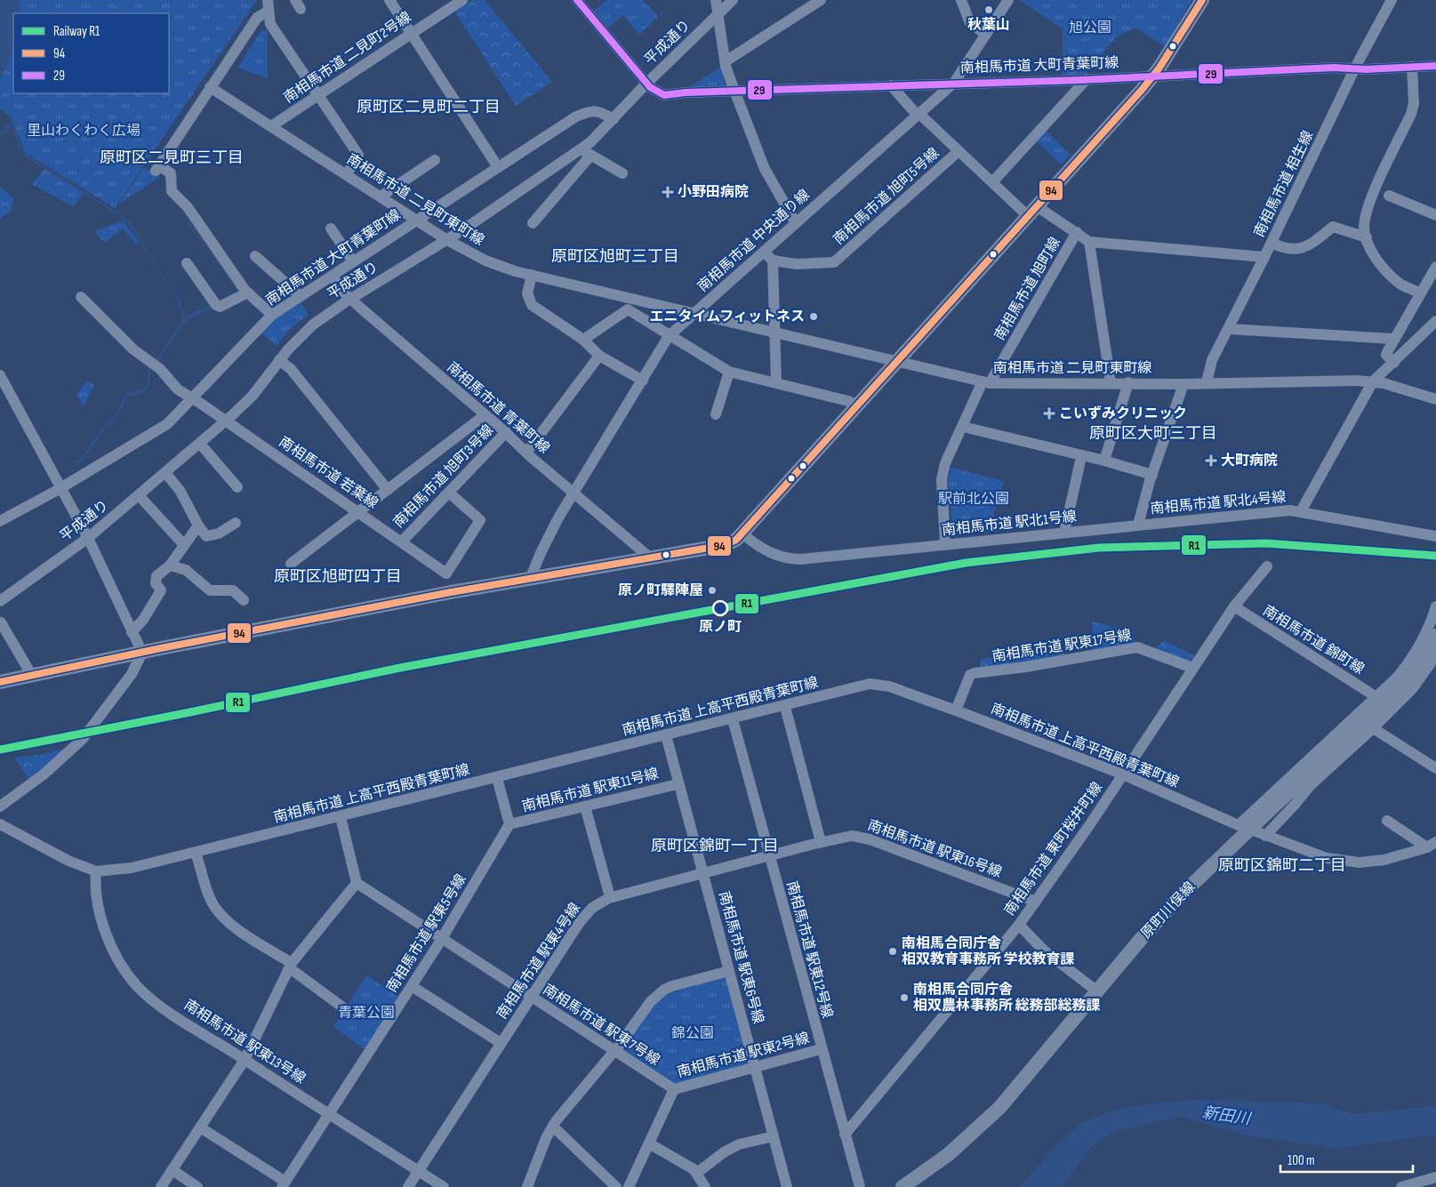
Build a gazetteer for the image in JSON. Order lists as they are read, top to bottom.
{
  "streets": {
    "main road": ["原町川俣線"],
    "street": [
      "平成通り",
      "南相馬市道 二見町2号線",
      "南相馬市道 大町青葉町線",
      "南相馬市道 相生線",
      "南相馬市道 旭町5号線",
      "南相馬市道 二見町東町線",
      "南相馬市道 中央通り線",
      "南相馬市道 旭町線",
      "南相馬市道 青葉町線",
      "南相馬市道 若葉線",
      "南相馬市道 旭町3号線",
      "南相馬市道 駅北4号線",
      "南相馬市道 駅北1号線",
      "南相馬市道 錦町線",
      "南相馬市道 駅東17号線",
      "南相馬市道 上高平西殿青葉町線",
      "南相馬市道 駅東11号線",
      "南相馬市道 駅東16号線",
      "南相馬市道 東町桜井町線",
      "南相馬市道 駅東5号線",
      "南相馬市道 駅東12号線",
      "南相馬市道 駅東6号線",
      "南相馬市道 駅東4号線",
      "南相馬市道 駅東7号線",
      "南相馬市道 駅東13号線",
      "南相馬市道 駅東2号線"
    ]
  },
  "crossings": [
    ["平成通り", "南相馬市道 大町青葉町線"],
    ["平成通り", "南相馬市道 二見町東町線"],
    ["平成通り", "南相馬市道 青葉町線"],
    ["平成通り", "南相馬市道 若葉線"],
    ["南相馬市道 二見町2号線", "南相馬市道 二見町東町線"],
    ["南相馬市道 大町青葉町線", "南相馬市道 相生線"],
    ["南相馬市道 大町青葉町線", "南相馬市道 二見町東町線"],
    ["南相馬市道 大町青葉町線", "南相馬市道 中央通り線"],
    ["南相馬市道 大町青葉町線", "南相馬市道 青葉町線"],
    ["南相馬市道 大町青葉町線", "南相馬市道 若葉線"],
    ["南相馬市道 相生線", "南相馬市道 二見町東町線"],
    ["南相馬市道 二見町東町線", "南相馬市道 中央通り線"],
    ["南相馬市道 二見町東町線", "南相馬市道 旭町線"],
    ["南相馬市道 中央通り線", "南相馬市道 青葉町線"],
    ["南相馬市道 旭町線", "南相馬市道 駅北1号線"],
    ["南相馬市道 青葉町線", "南相馬市道 旭町3号線"],
    ["南相馬市道 若葉線", "南相馬市道 旭町3号線"],
    ["南相馬市道 駅北4号線", "南相馬市道 駅北1号線"],
    ["南相馬市道 錦町線", "南相馬市道 東町桜井町線"],
    ["南相馬市道 駅東17号線", "南相馬市道 上高平西殿青葉町線"],
    ["南相馬市道 駅東17号線", "南相馬市道 東町桜井町線"],
    ["南相馬市道 上高平西殿青葉町線", "南相馬市道 東町桜井町線"],
    ["南相馬市道 上高平西殿青葉町線", "原町川俣線"],
    ["南相馬市道 上高平西殿青葉町線", "南相馬市道 駅東12号線"],
    ["南相馬市道 上高平西殿青葉町線", "南相馬市道 駅東6号線"],
    ["南相馬市道 上高平西殿青葉町線", "南相馬市道 駅東13号線"],
    ["南相馬市道 駅東11号線", "南相馬市道 駅東5号線"],
    ["南相馬市道 駅東11号線", "南相馬市道 駅東6号線"],
    ["南相馬市道 駅東16号線", "南相馬市道 東町桜井町線"],
    ["南相馬市道 駅東16号線", "南相馬市道 駅東12号線"],
    ["南相馬市道 駅東16号線", "南相馬市道 駅東4号線"],
    ["南相馬市道 東町桜井町線", "南相馬市道 駅東12号線"],
    ["南相馬市道 駅東5号線", "南相馬市道 駅東7号線"],
    ["南相馬市道 駅東5号線", "南相馬市道 駅東13号線"],
    ["南相馬市道 駅東12号線", "南相馬市道 駅東4号線"],
    ["南相馬市道 駅東12号線", "南相馬市道 駅東2号線"],
    ["南相馬市道 駅東6号線", "南相馬市道 駅東4号線"],
    ["南相馬市道 駅東6号線", "南相馬市道 駅東2号線"],
    ["南相馬市道 駅東4号線", "南相馬市道 駅東7号線"],
    ["南相馬市道 駅東4号線", "南相馬市道 駅東13号線"],
    ["南相馬市道 駅東7号線", "南相馬市道 駅東2号線"]
  ],
  "districts": [
    "原町区二見町二丁目",
    "原町区二見町三丁目",
    "原町区旭町三丁目",
    "原町区大町三丁目",
    "原町区旭町四丁目",
    "原町区錦町一丁目",
    "原町区錦町二丁目"
  ],
  "water": ["新田川"],
  "parks": [
    "旭公園",
    "里山わくわく広場",
    "駅前北公園",
    "青葉公園",
    "錦公園"
  ],
  "places": {
    "other": [
      "秋葉山",
      "エニタイムフィットネス",
      "原ノ町驛陣屋",
      "原ノ町",
      "南相馬合同庁舎 相双教育事務所 学校教育課",
      "南相馬合同庁舎 相双農林事務所 総務部総務課"
    ],
    "health": ["小野田病院", "こいずみクリニック", "大町病院"]
  },
  "lines": ["transit line 94", "transit line 29", "rail line R1"],
  "legend": ["Railway R1", "94", "29"],
  "scale_bar": "100 m"
}
